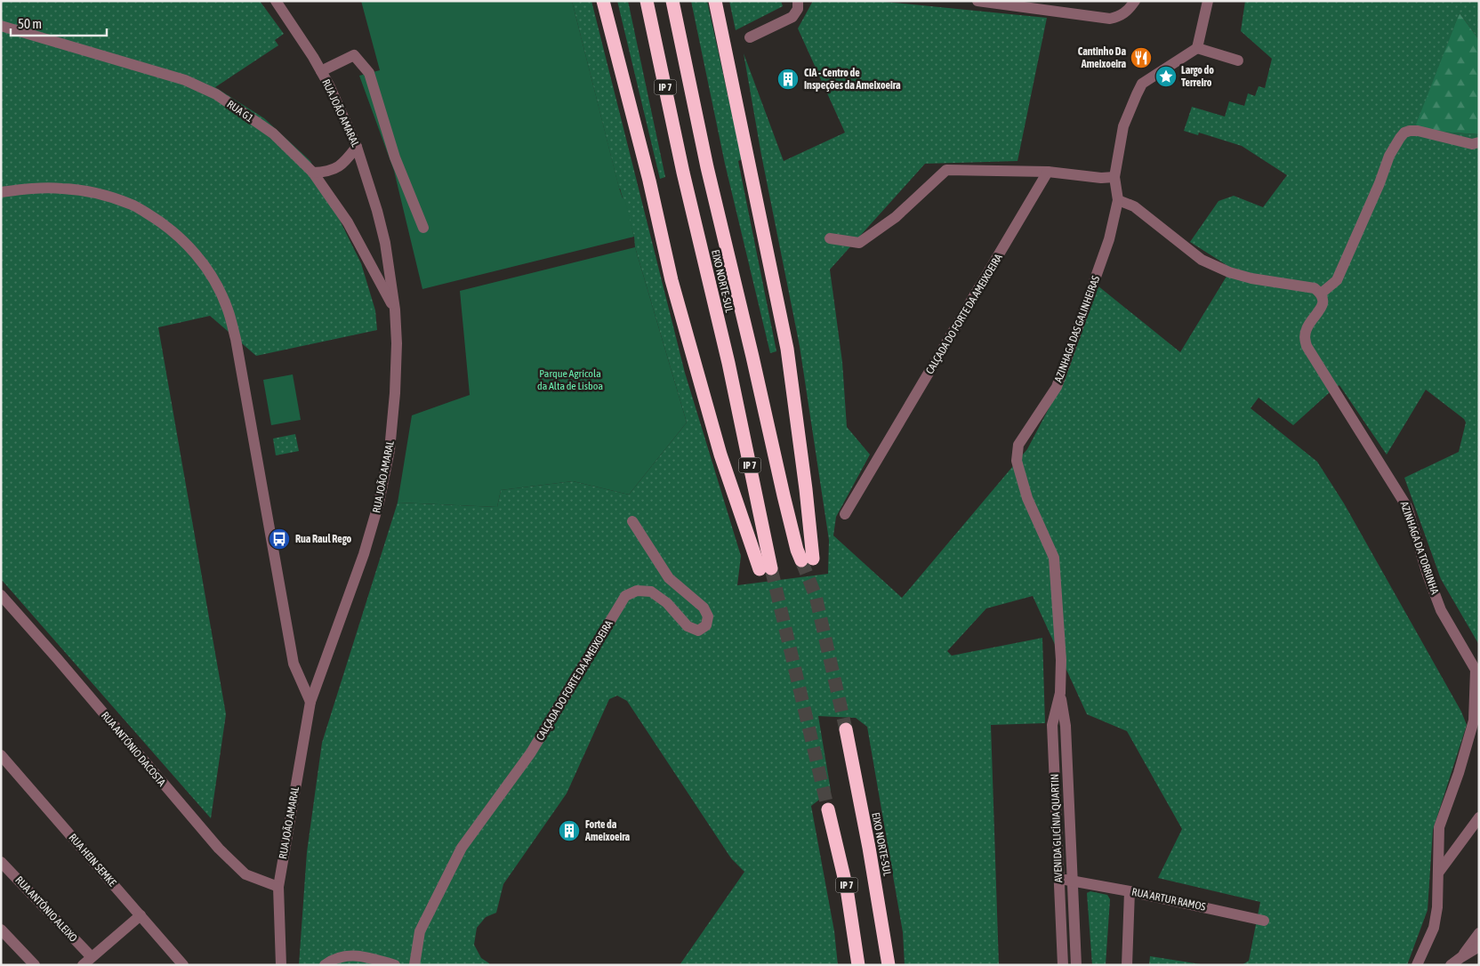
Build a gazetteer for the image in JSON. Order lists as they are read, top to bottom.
{
  "streets": {
    "highway": ["IP 7", "EIXO NORTE-SUL"],
    "street": [
      "RUA G1",
      "RUA JOÃO AMARAL",
      "CALÇADA DO FORTE DA AMEIXOEIRA",
      "AZINHAGA DAS GALINHEIRAS",
      "AZINHAGA DA TORRINHA",
      "RUA ANTÓNIO DACOSTA",
      "AVENIDA GLICÍNIA QUARTIN",
      "RUA HEIN SEMKE",
      "RUA ARTUR RAMOS",
      "RUA ANTÓNIO ALEIXO"
    ]
  },
  "crossings": [
    ["RUA G1", "RUA JOÃO AMARAL"],
    ["RUA JOÃO AMARAL", "RUA ANTÓNIO DACOSTA"],
    ["AZINHAGA DAS GALINHEIRAS", "AVENIDA GLICÍNIA QUARTIN"],
    ["AVENIDA GLICÍNIA QUARTIN", "RUA ARTUR RAMOS"]
  ],
  "parks": ["Parque Agrícola da Alta de Lisboa"],
  "places": {
    "restaurant": ["Cantinho Da Ameixoeira"],
    "place": ["Largo do Terreiro"],
    "building": ["CIA - Centro de Inspeções da Ameixoeira", "Forte da Ameixoeira"],
    "bus stop": ["Rua Raul Rego"]
  },
  "scale_bar": "50 m"
}
